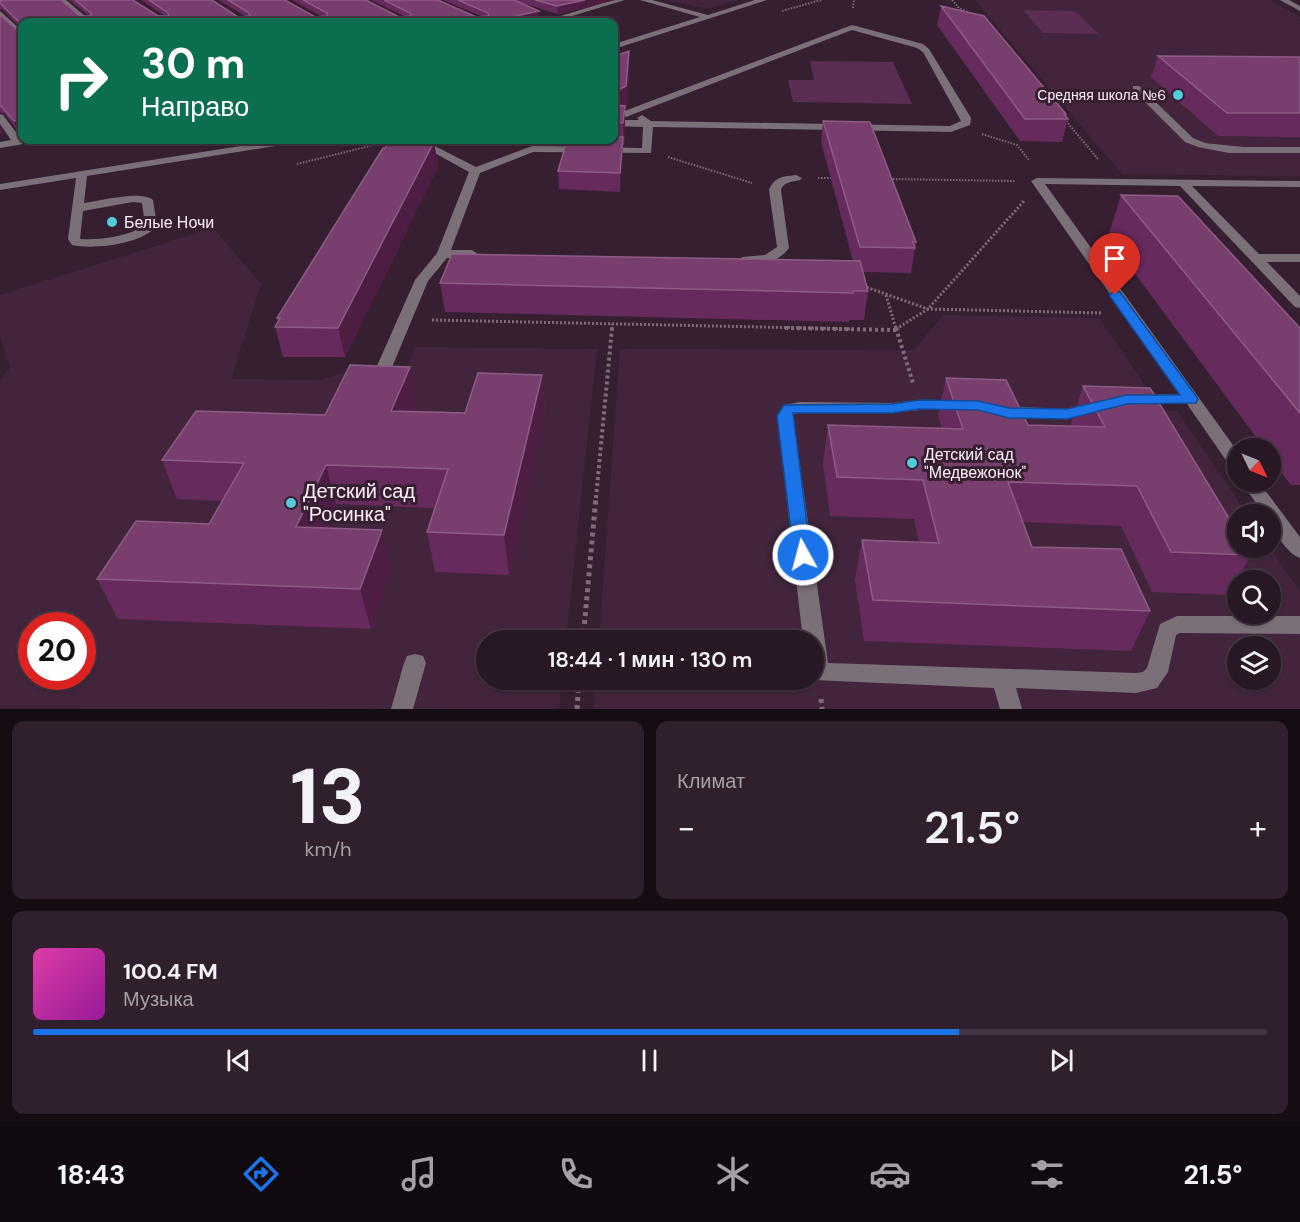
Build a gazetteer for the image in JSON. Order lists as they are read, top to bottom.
{
  "places": [
    "Средняя школа №6",
    "Белые Ночи",
    "Детский сад \"Медвежонок\"",
    "Детский сад \"Росинка\""
  ],
  "north": "bottom right",
  "page": {
    "turn": ["30 m", "Направо"],
    "limit": "20",
    "trip": "18:44 · 1 мин · 130 m",
    "tile": [
      ["13", "km/h"],
      "Климат"
    ],
    "heat": ["−", "21.5°", "+"],
    "song": ["100.4 FM", "Музыка"],
    "tabs": ["18:43", "21.5°"]
  }
}
